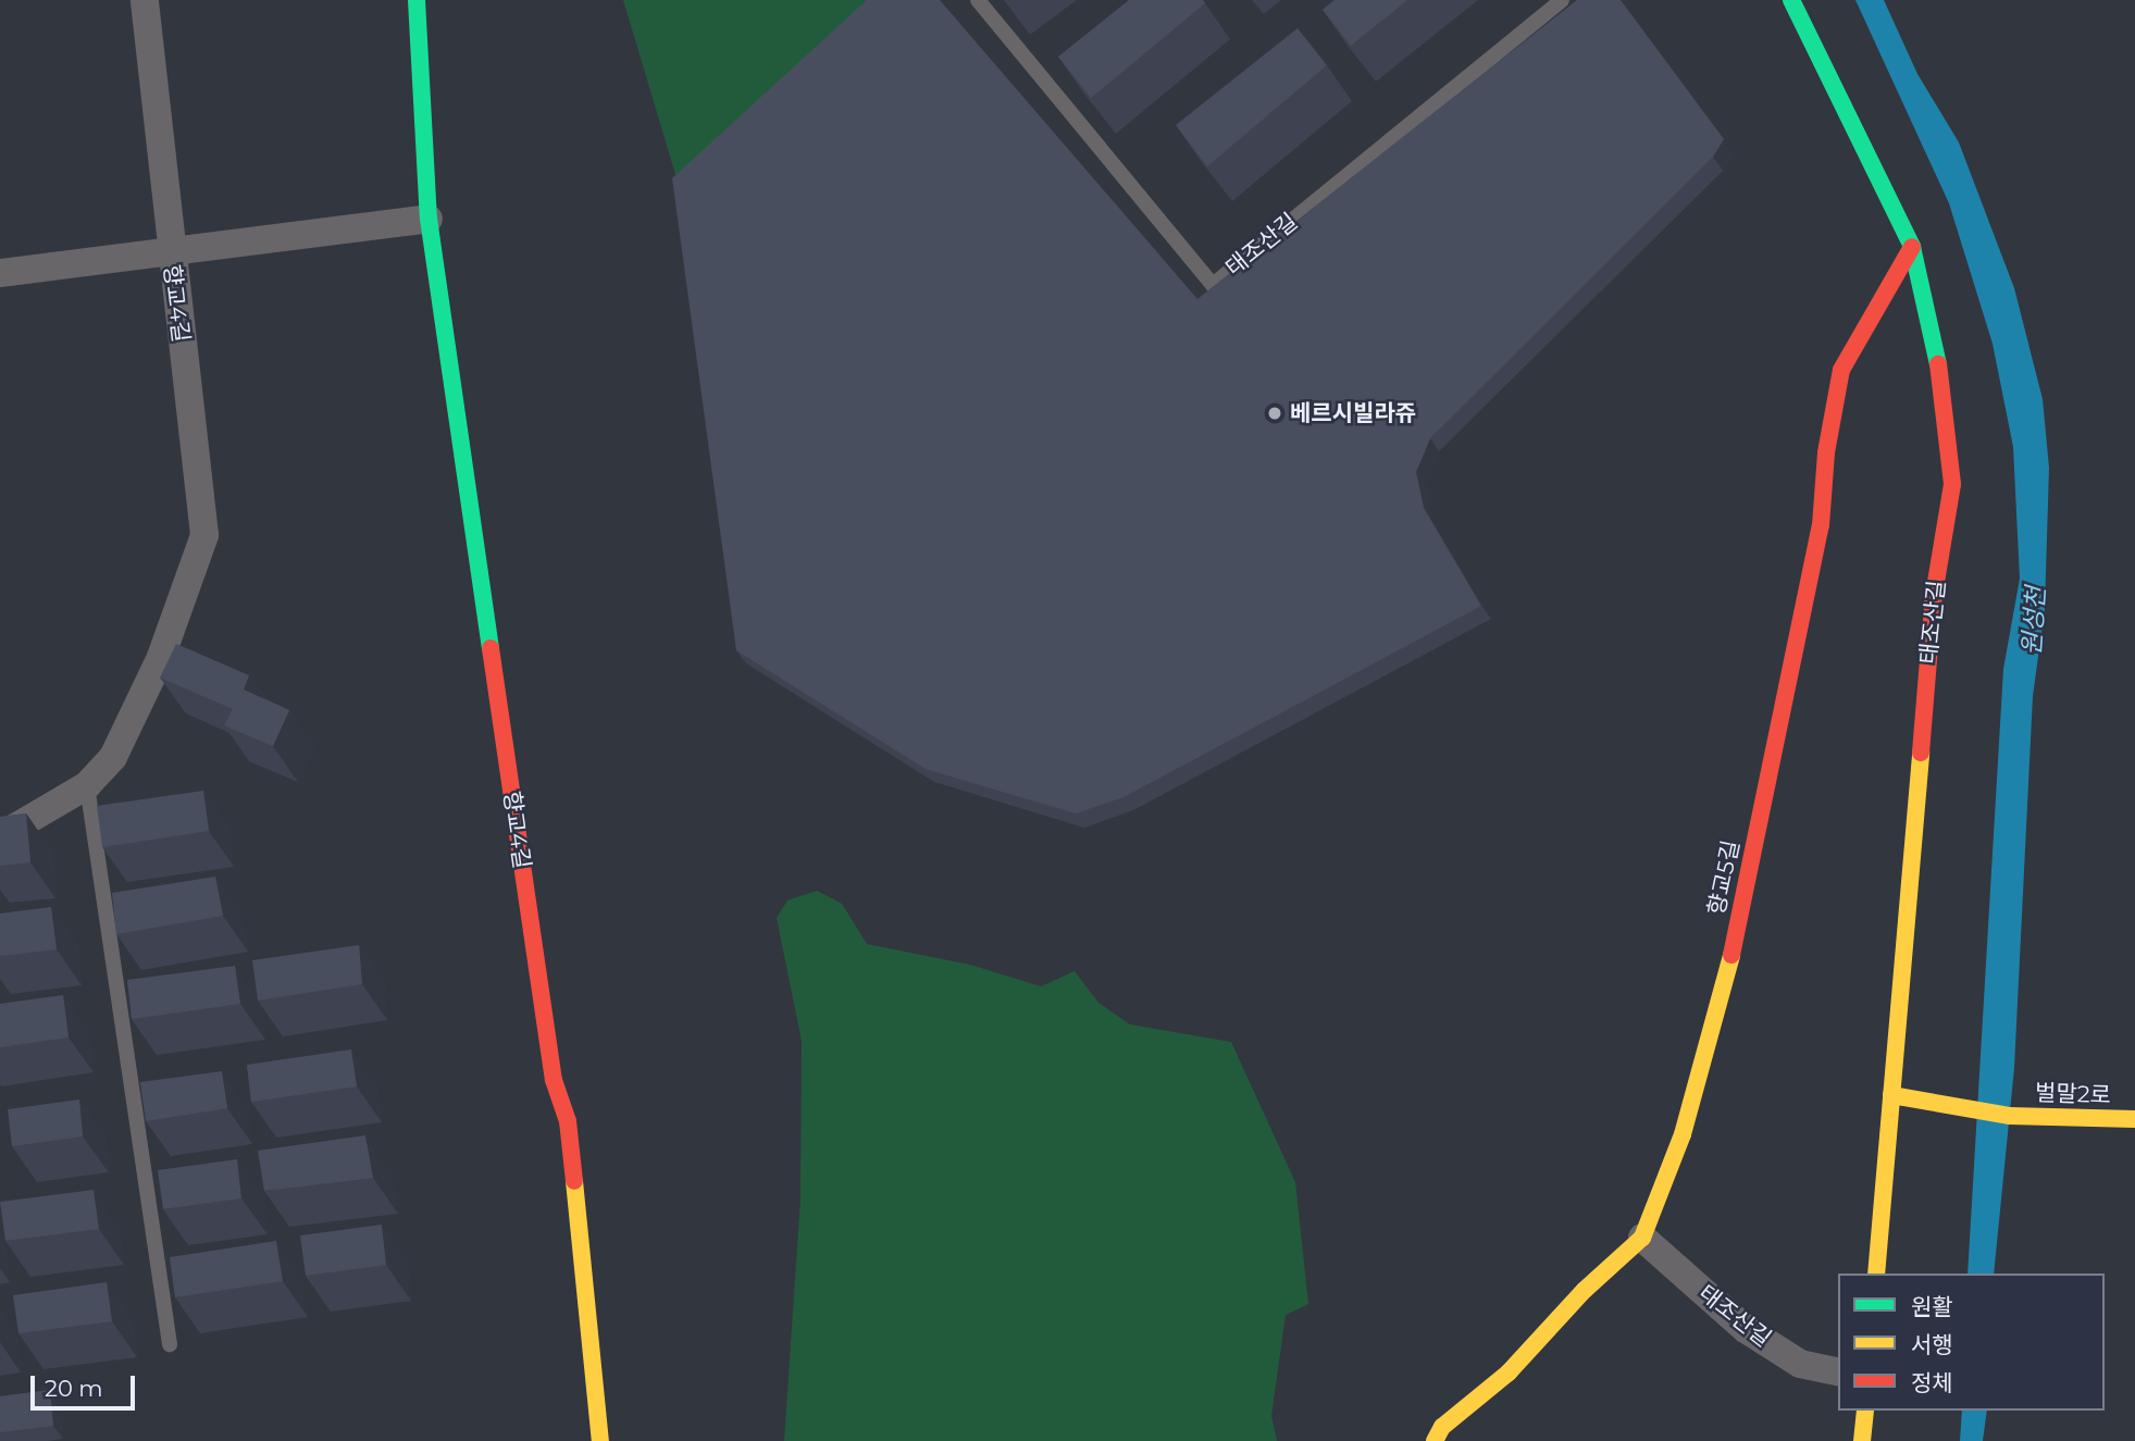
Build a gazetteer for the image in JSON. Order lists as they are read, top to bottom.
{
  "streets": {
    "street": [
      "태조산길",
      "향교4길",
      "향교5길",
      "벌말2로"
    ]
  },
  "crossings": [
    ["태조산길", "향교5길"],
    ["태조산길", "벌말2로"]
  ],
  "water": ["원성천"],
  "places": ["베르시빌라쥬"],
  "legend": ["원활", "서행", "정체"],
  "scale_bar": "20 m"
}
